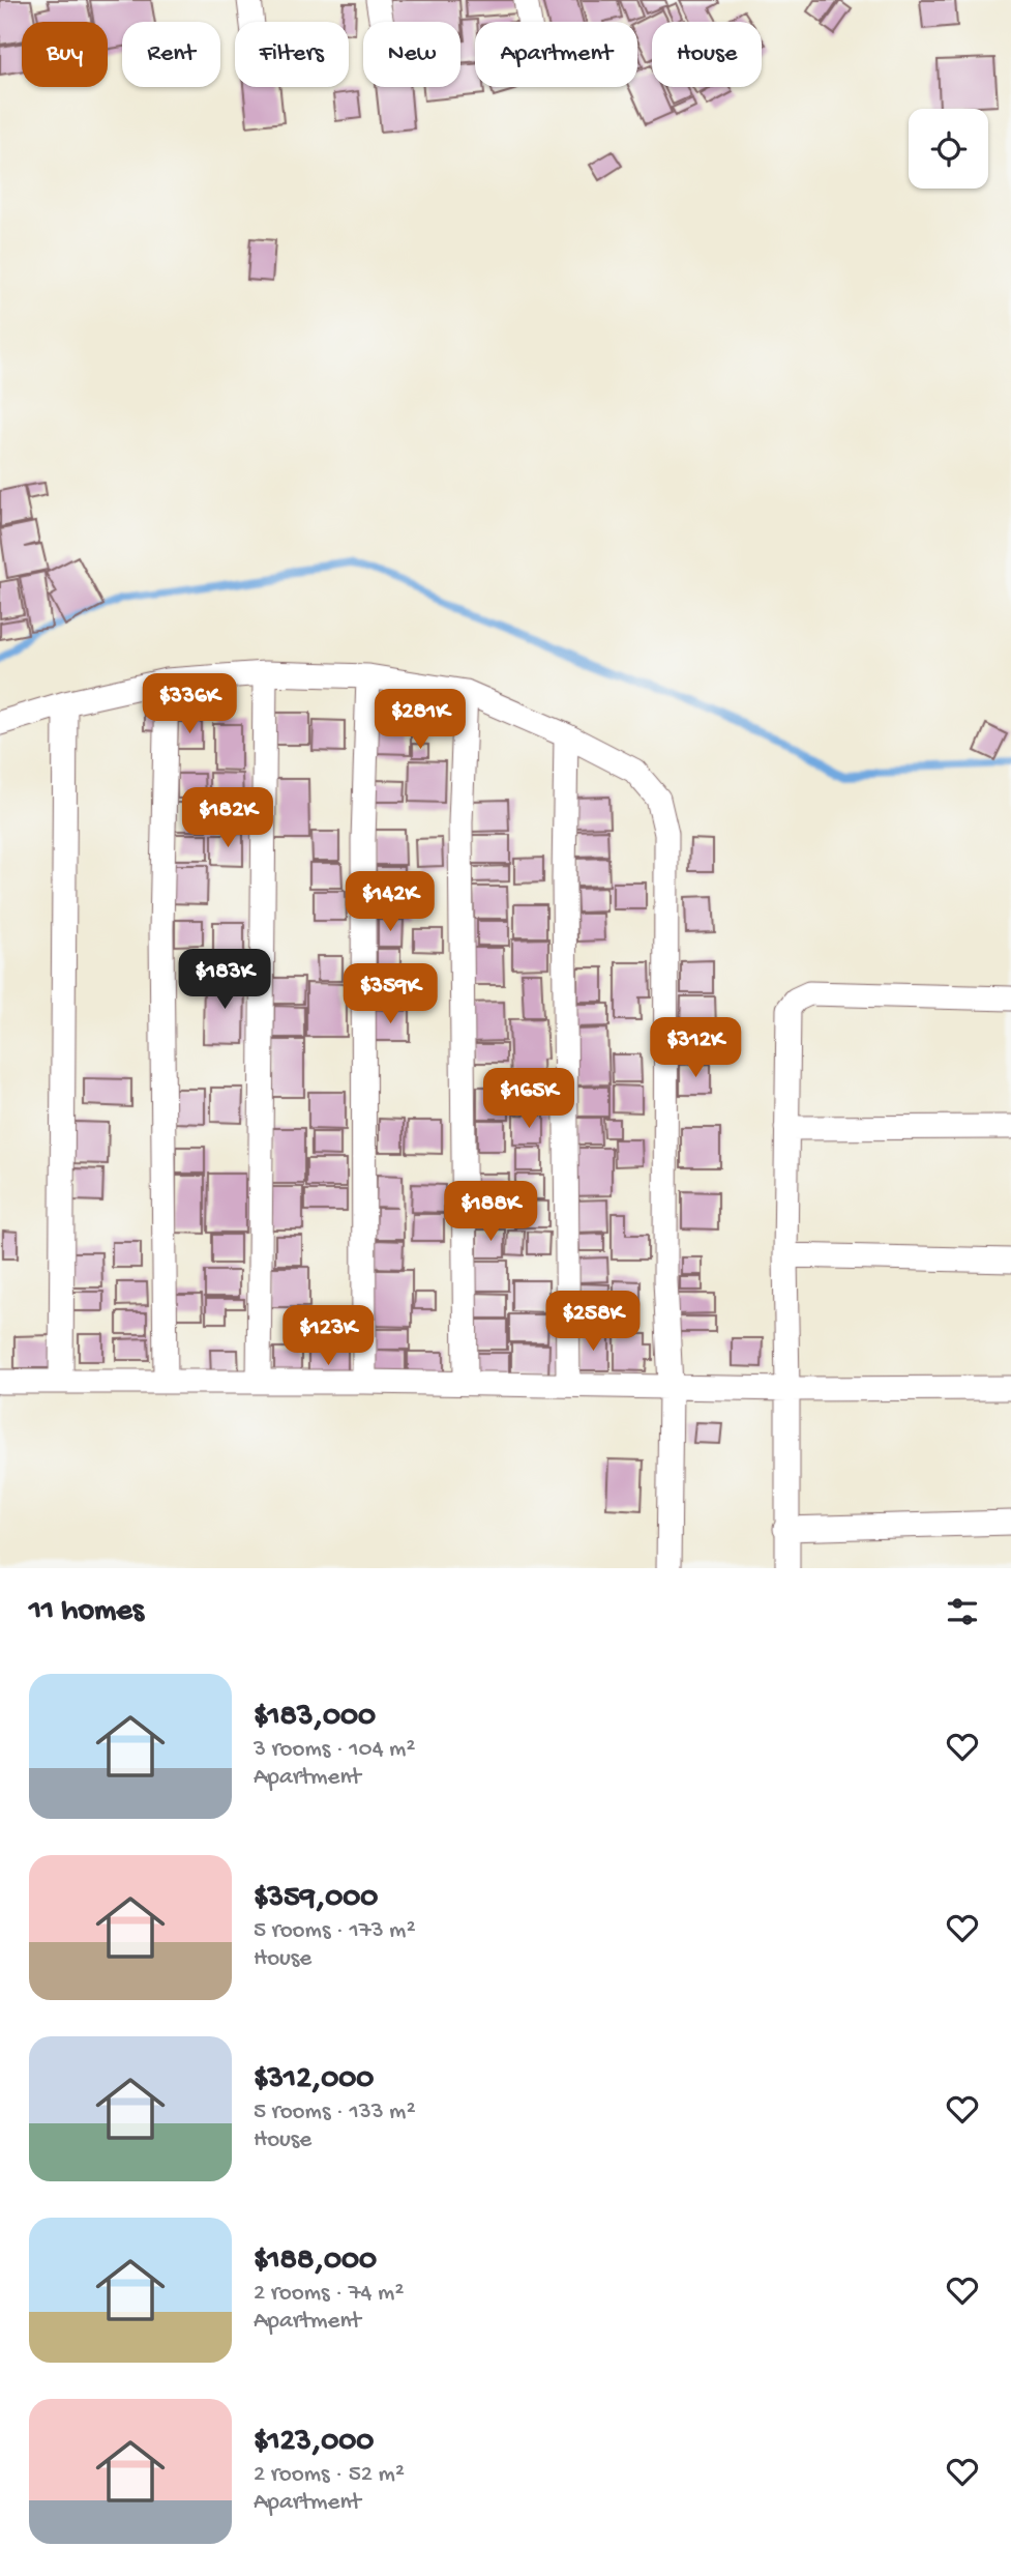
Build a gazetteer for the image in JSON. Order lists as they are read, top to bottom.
{
  "page": {
    "chip": [
      "Buy",
      "Rent",
      "Filters",
      "New",
      "Apartment",
      "House"
    ],
    "price": [
      "$336K",
      "$281K",
      "$182K",
      "$142K",
      "$183K",
      "$359K",
      "$312K",
      "$165K",
      "$188K",
      "$258K",
      "$123K"
    ],
    "heading": "11 homes",
    "list": [
      {
        "name": "$183,000",
        "note": "3 rooms · 104 m² · Apartment"
      },
      {
        "name": "$359,000",
        "note": "5 rooms · 173 m² · House"
      },
      {
        "name": "$312,000",
        "note": "5 rooms · 133 m² · House"
      },
      {
        "name": "$188,000",
        "note": "2 rooms · 74 m² · Apartment"
      },
      {
        "name": "$123,000",
        "note": "2 rooms · 52 m² · Apartment"
      }
    ]
  }
}
